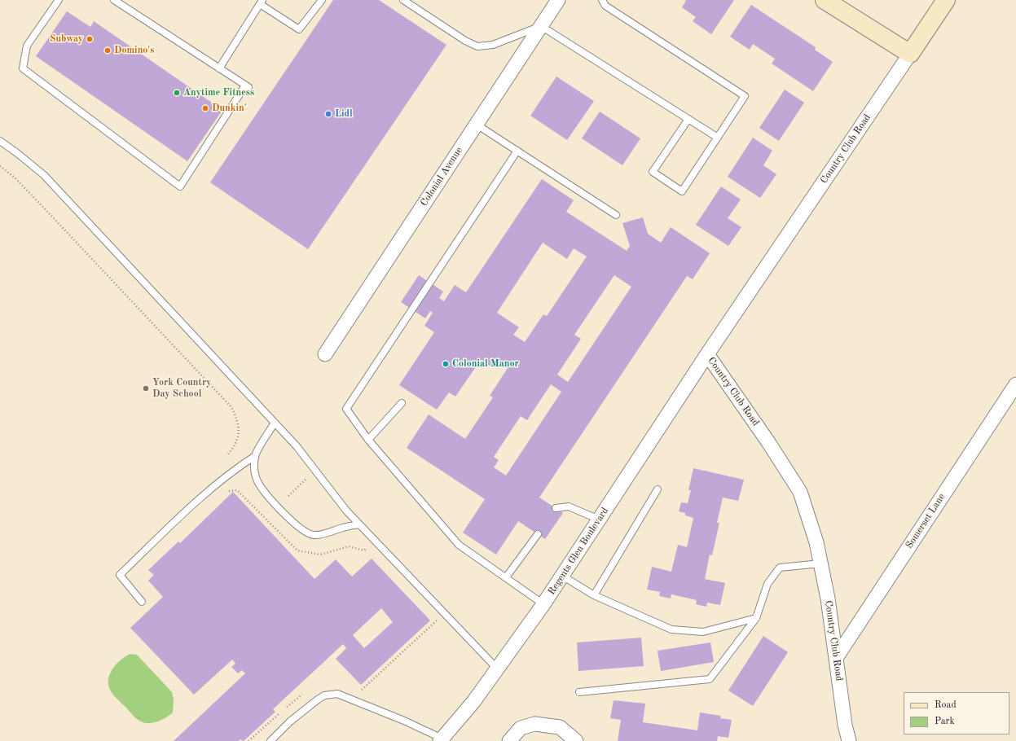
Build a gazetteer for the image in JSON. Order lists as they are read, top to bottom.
{
  "streets": {
    "main road": ["Country Club Road"],
    "street": ["Colonial Avenue", "Somerset Lane", "Regents Glen Boulevard"]
  },
  "crossings": [
    ["Country Club Road", "Somerset Lane"],
    ["Country Club Road", "Regents Glen Boulevard"]
  ],
  "places": [
    "Subway",
    "Domino's",
    "Anytime Fitness",
    "Dunkin'",
    "Lidl",
    "Colonial Manor",
    "York Country Day School"
  ],
  "legend": ["Road", "Park"]
}
